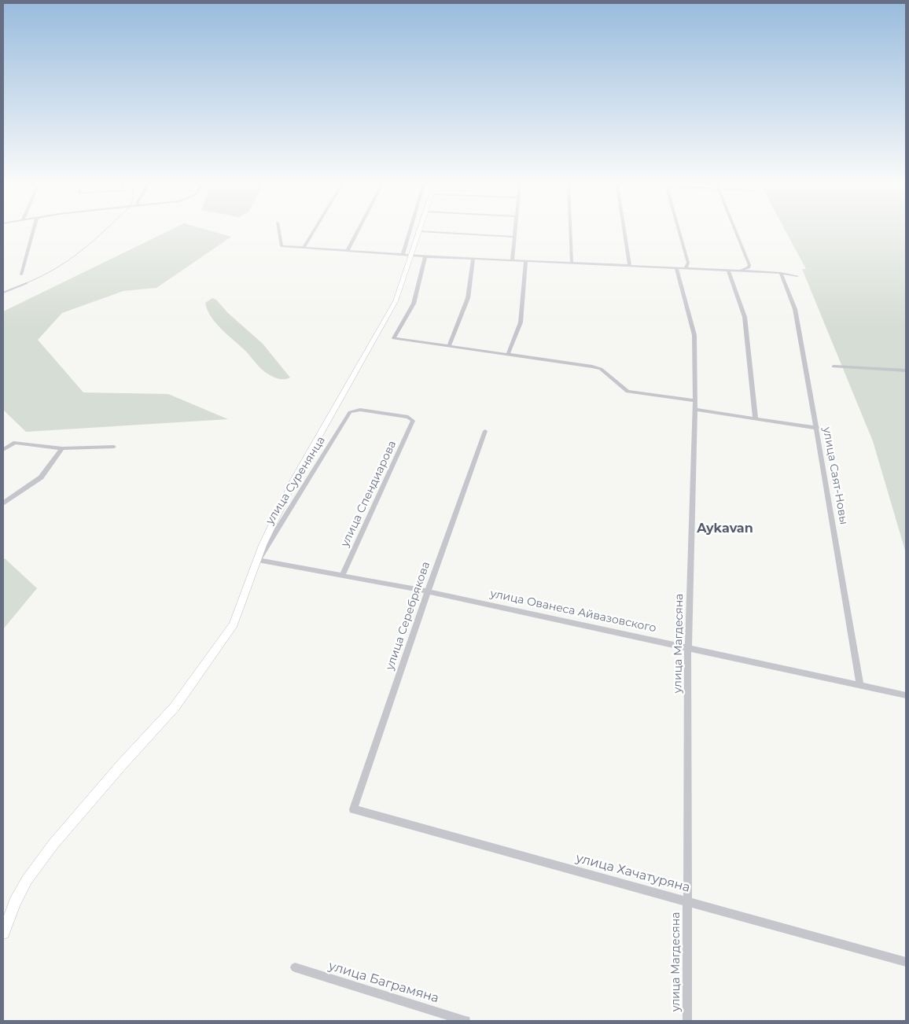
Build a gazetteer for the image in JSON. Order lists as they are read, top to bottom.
{
  "streets": {
    "street": [
      "улица Саят-Новы",
      "улица Суренянца",
      "улица Спендиарова",
      "улица Ованеса Айвазовского",
      "улица Серебрякова",
      "улица Магдесяна",
      "улица Хачатуряна",
      "улица Баграмяна"
    ]
  },
  "crossings": [
    ["улица Саят-Новы", "улица Ованеса Айвазовского"],
    ["улица Суренянца", "улица Спендиарова"],
    ["улица Суренянца", "улица Ованеса Айвазовского"],
    ["улица Спендиарова", "улица Ованеса Айвазовского"],
    ["улица Ованеса Айвазовского", "улица Серебрякова"],
    ["улица Ованеса Айвазовского", "улица Магдесяна"],
    ["улица Серебрякова", "улица Хачатуряна"],
    ["улица Магдесяна", "улица Хачатуряна"]
  ],
  "districts": ["Aykavan"]
}
